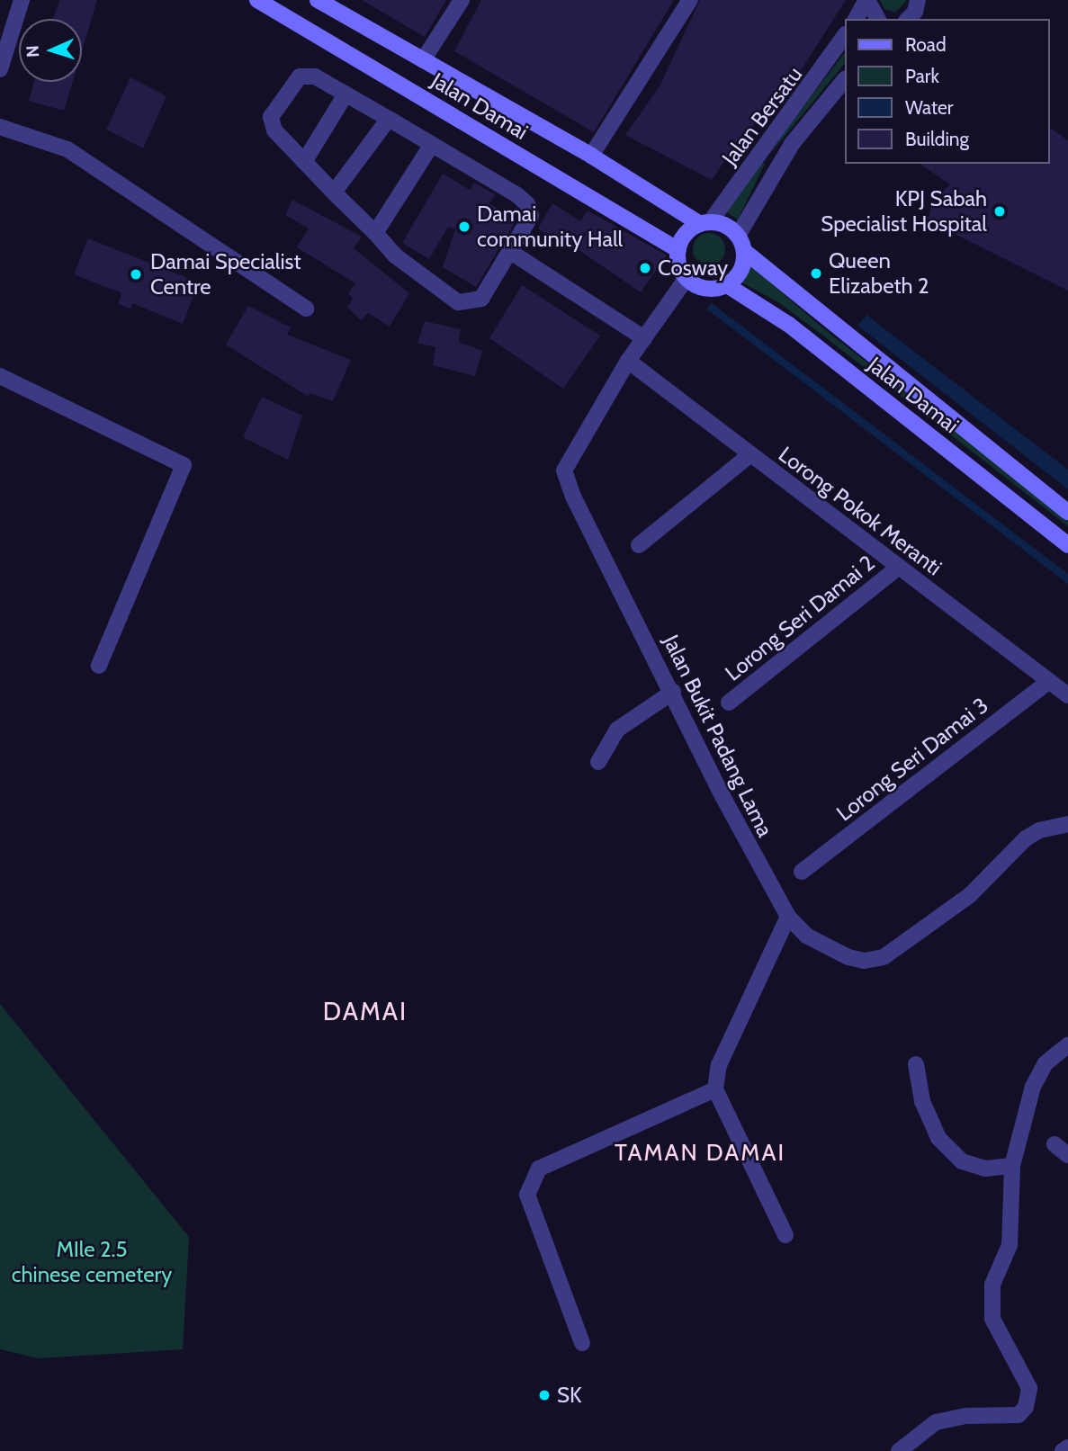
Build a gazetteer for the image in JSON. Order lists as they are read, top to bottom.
{
  "streets": {
    "main road": ["Jalan Damai"],
    "street": [
      "Jalan Bersatu",
      "Lorong Pokok Meranti",
      "Lorong Seri Damai 2",
      "Jalan Bukit Padang Lama",
      "Lorong Seri Damai 3"
    ]
  },
  "crossings": [
    ["Jalan Damai", "Jalan Bersatu"],
    ["Jalan Damai", "Jalan Bukit Padang Lama"],
    ["Jalan Bersatu", "Jalan Bukit Padang Lama"],
    ["Lorong Pokok Meranti", "Lorong Seri Damai 2"],
    ["Lorong Pokok Meranti", "Jalan Bukit Padang Lama"],
    ["Lorong Pokok Meranti", "Lorong Seri Damai 3"]
  ],
  "districts": ["DAMAI", "TAMAN DAMAI"],
  "parks": ["MIle 2.5 chinese cemetery"],
  "places": [
    "KPJ Sabah Specialist Hospital",
    "Damai community Hall",
    "Cosway",
    "Queen Elizabeth 2",
    "Damai Specialist Centre",
    "SK"
  ],
  "legend": [
    "Road",
    "Park",
    "Water",
    "Building"
  ],
  "north": "left"
}
